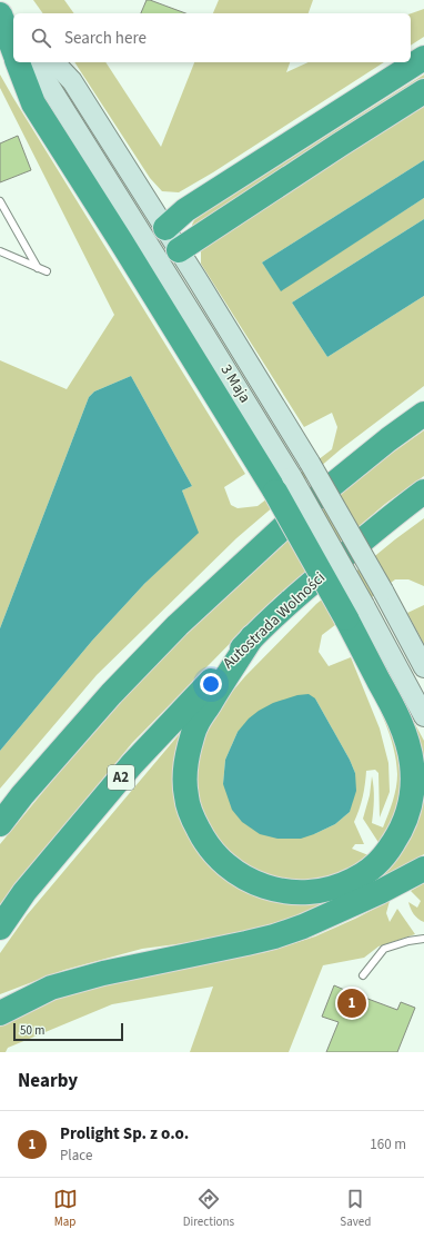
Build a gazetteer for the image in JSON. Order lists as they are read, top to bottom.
{
  "streets": {
    "highway": ["Autostrada Wolności", "A2"],
    "main road": ["3 Maja"]
  },
  "scale_bar": "50 m",
  "page": {
    "search": "Search here",
    "pins": "1",
    "scale": "50 m",
    "heading": "Nearby",
    "list": [
      {
        "mark": "1",
        "name": "Prolight Sp. z o.o.",
        "note": "Place",
        "value": "160 m"
      }
    ],
    "nav": ["Map", "Directions", "Saved"]
  }
}
